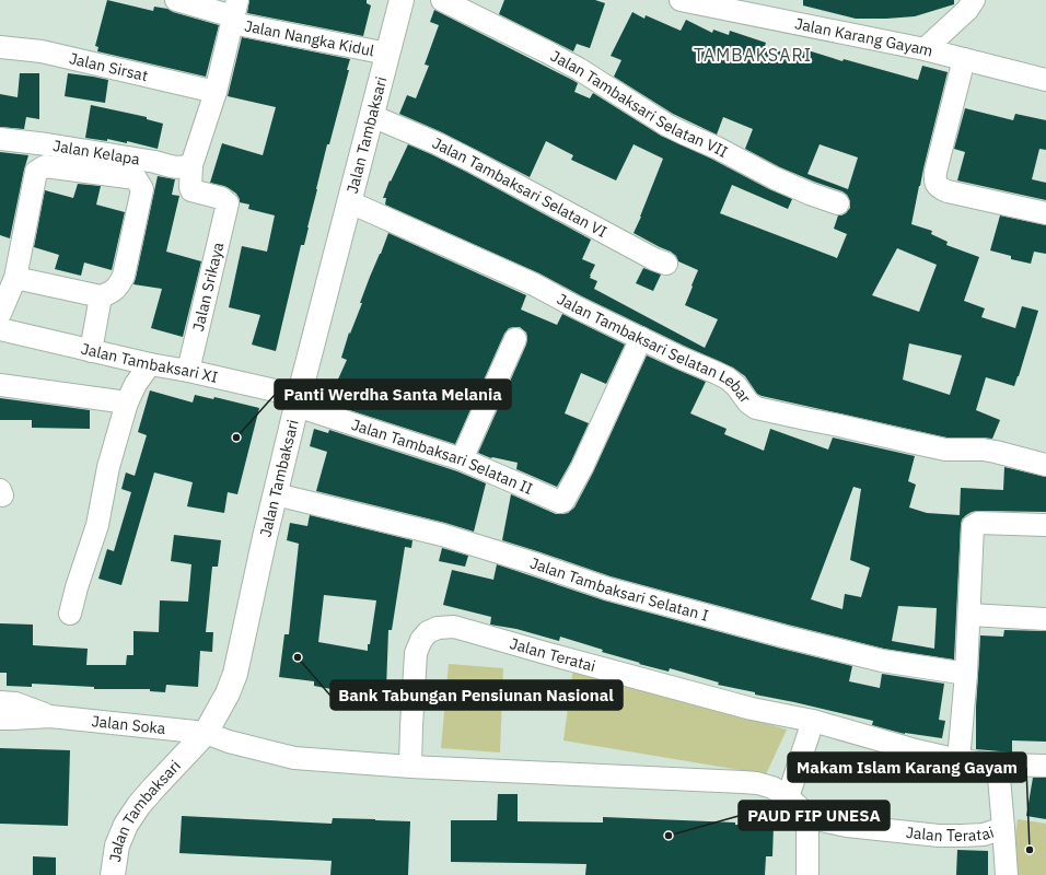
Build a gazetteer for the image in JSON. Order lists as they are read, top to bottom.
{
  "streets": {
    "main road": ["Jalan Tambaksari"],
    "street": [
      "Jalan Karang Gayam",
      "Jalan Nangka Kidul",
      "Jalan Sirsat",
      "Jalan Tambaksari Selatan VII",
      "Jalan Kelapa",
      "Jalan Tambaksari Selatan VI",
      "Jalan Srikaya",
      "Jalan Tambaksari Selatan Lebar",
      "Jalan Tambaksari XI",
      "Jalan Tambaksari Selatan II",
      "Jalan Tambaksari Selatan I",
      "Jalan Teratai",
      "Jalan Soka"
    ]
  },
  "crossings": [
    ["Jalan Nangka Kidul", "Jalan Tambaksari"],
    ["Jalan Tambaksari", "Jalan Tambaksari Selatan VI"],
    ["Jalan Tambaksari", "Jalan Tambaksari Selatan Lebar"],
    ["Jalan Tambaksari", "Jalan Tambaksari XI"],
    ["Jalan Tambaksari", "Jalan Tambaksari Selatan II"],
    ["Jalan Tambaksari", "Jalan Tambaksari Selatan I"],
    ["Jalan Tambaksari", "Jalan Teratai"],
    ["Jalan Tambaksari", "Jalan Soka"],
    ["Jalan Kelapa", "Jalan Srikaya"],
    ["Jalan Srikaya", "Jalan Tambaksari XI"],
    ["Jalan Tambaksari Selatan Lebar", "Jalan Tambaksari Selatan II"],
    ["Jalan Tambaksari XI", "Jalan Tambaksari Selatan II"],
    ["Jalan Teratai", "Jalan Soka"]
  ],
  "districts": ["TAMBAKSARI"],
  "places": [
    "Panti Werdha Santa Melania",
    "Bank Tabungan Pensiunan Nasional",
    "PAUD FIP UNESA",
    "Makam Islam Karang Gayam"
  ]
}
